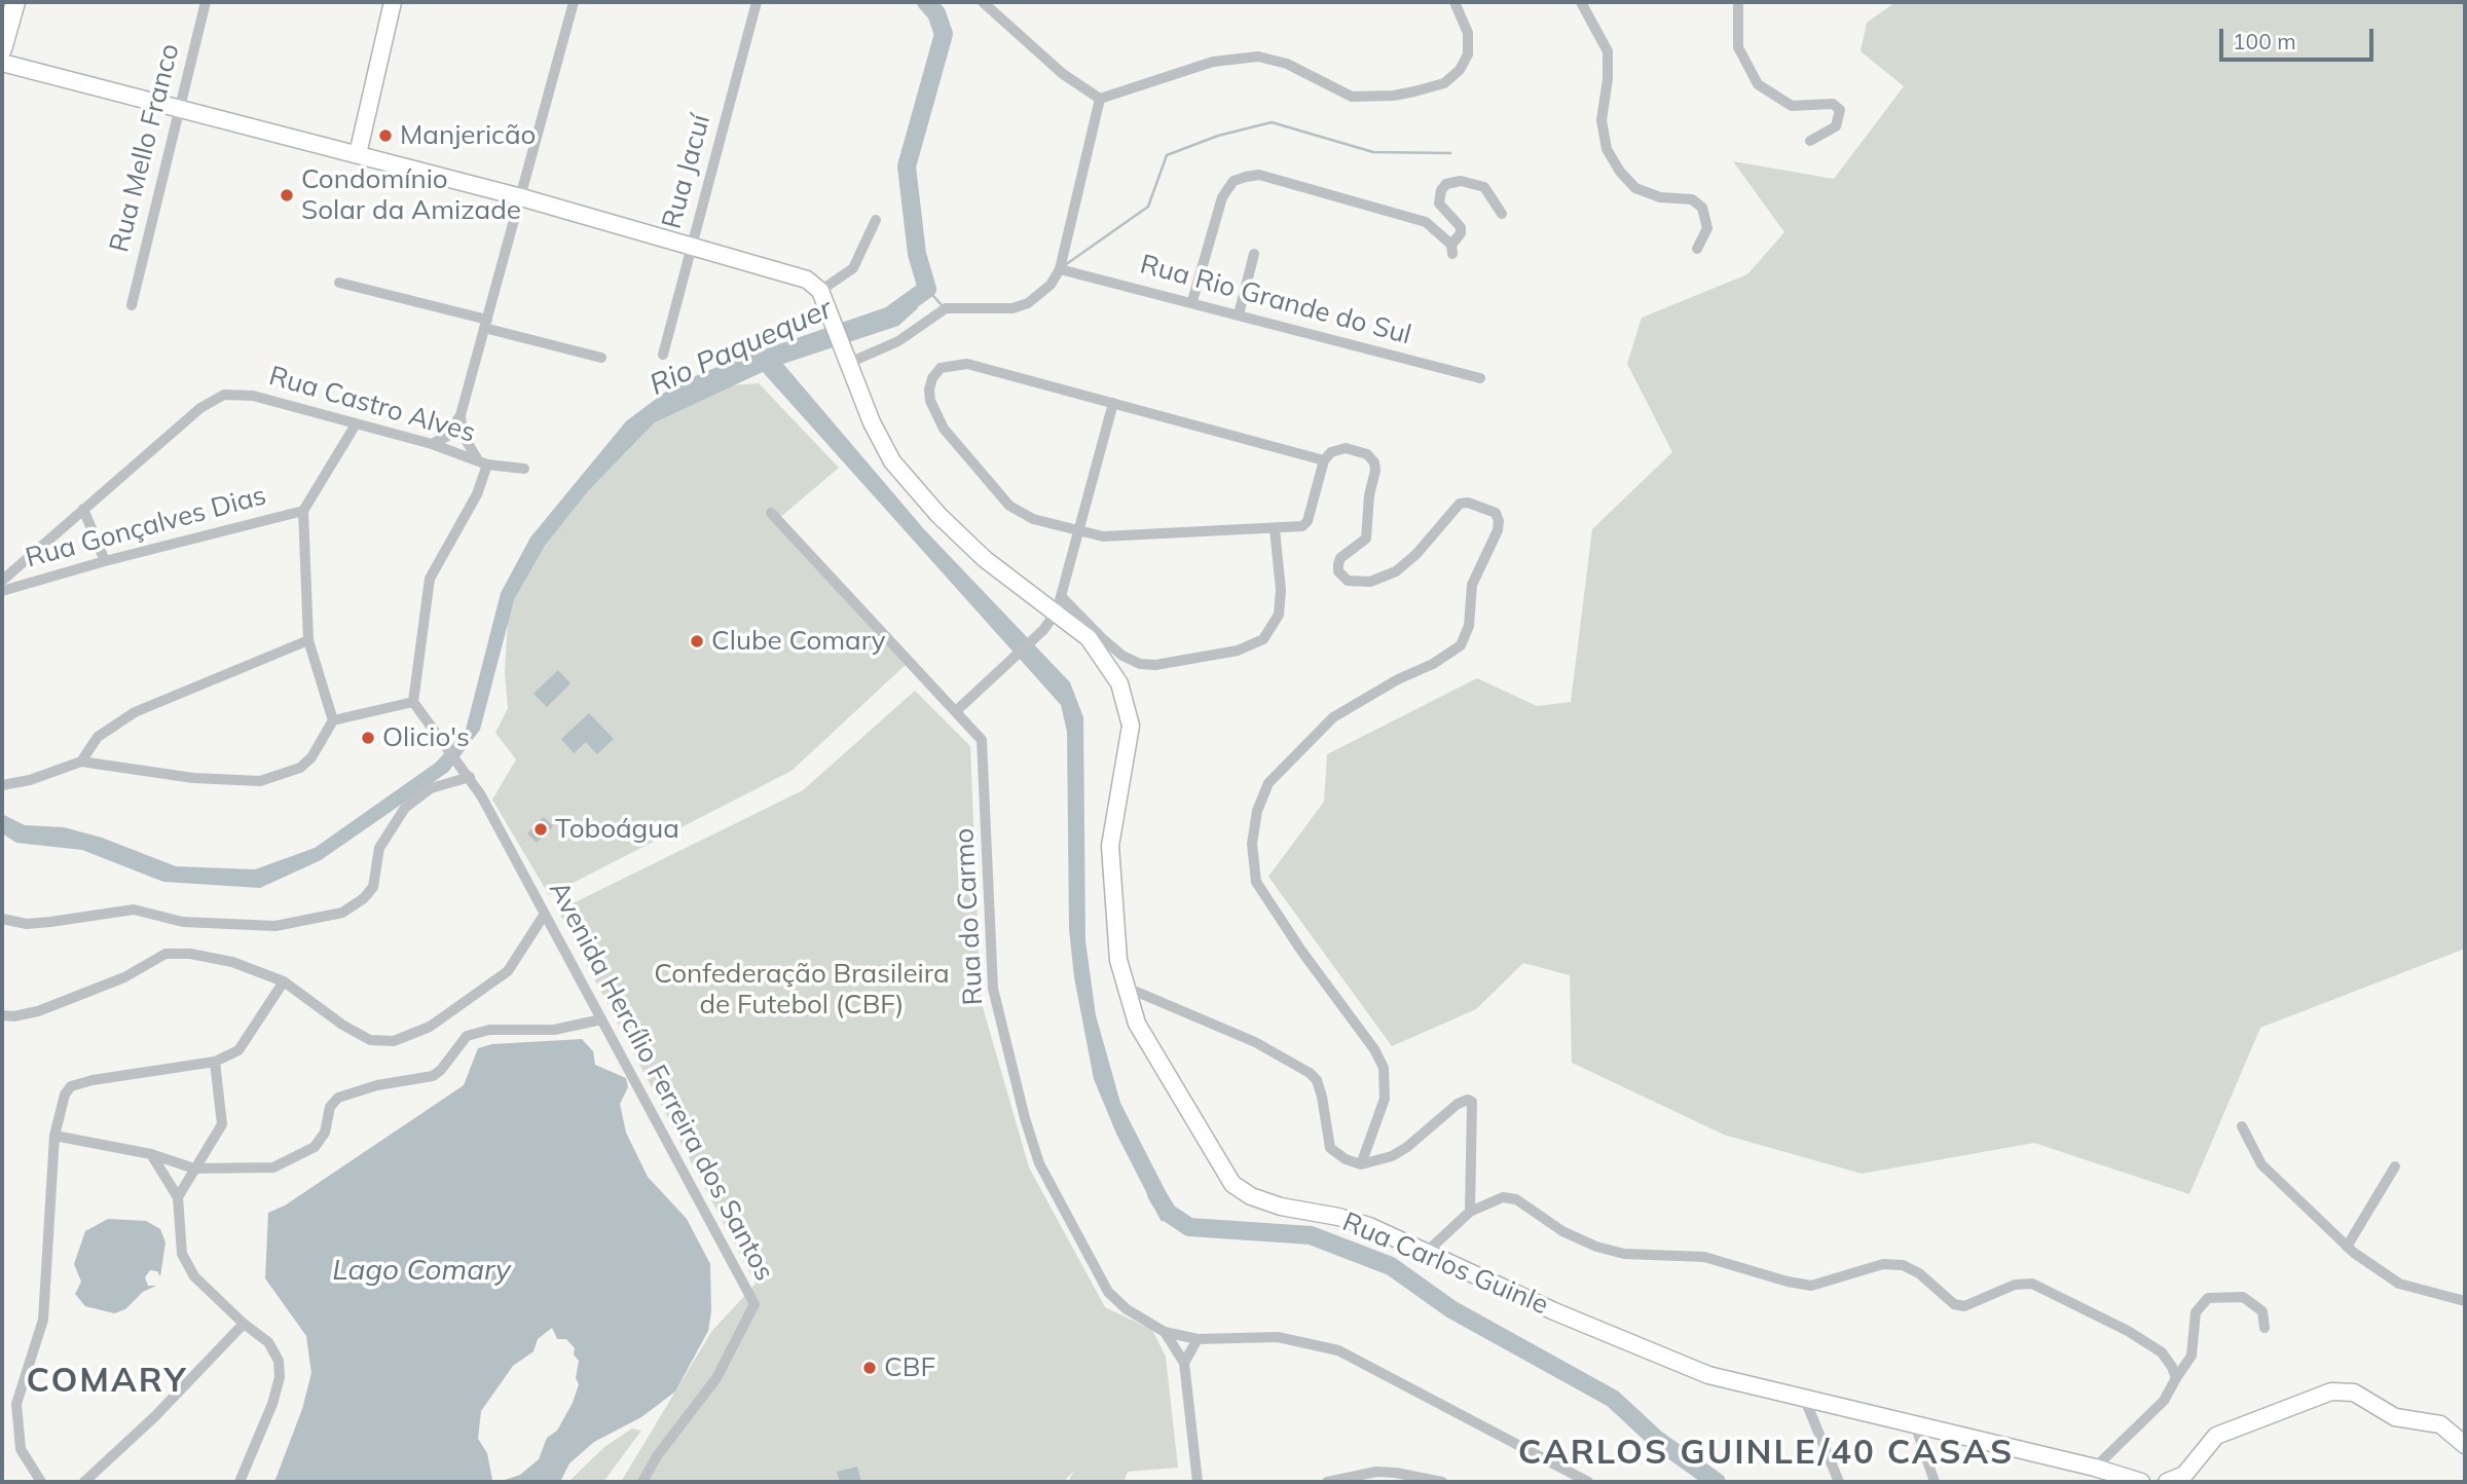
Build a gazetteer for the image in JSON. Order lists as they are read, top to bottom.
{
  "streets": {
    "street": [
      "Rua Mello Franco",
      "Rua Jacuí",
      "Rua Rio Grande do Sul",
      "Rua Castro Alves",
      "Rua Gonçalves Dias",
      "Rua do Carmo",
      "Avenida Hercílio Ferreira dos Santos",
      "Rua Carlos Guinle"
    ]
  },
  "crossings": [
    ["Rua Castro Alves", "Rua Gonçalves Dias"],
    ["Rua Castro Alves", "Avenida Hercílio Ferreira dos Santos"]
  ],
  "districts": ["COMARY", "CARLOS GUINLE/40 CASAS"],
  "water": ["Rio Paquequer", "Lago Comary"],
  "parks": ["Confederação Brasileira de Futebol (CBF)"],
  "places": [
    "Manjericão",
    "Condomínio Solar da Amizade",
    "Clube Comary",
    "Olicio's",
    "Toboágua",
    "CBF"
  ],
  "scale_bar": "100 m"
}
